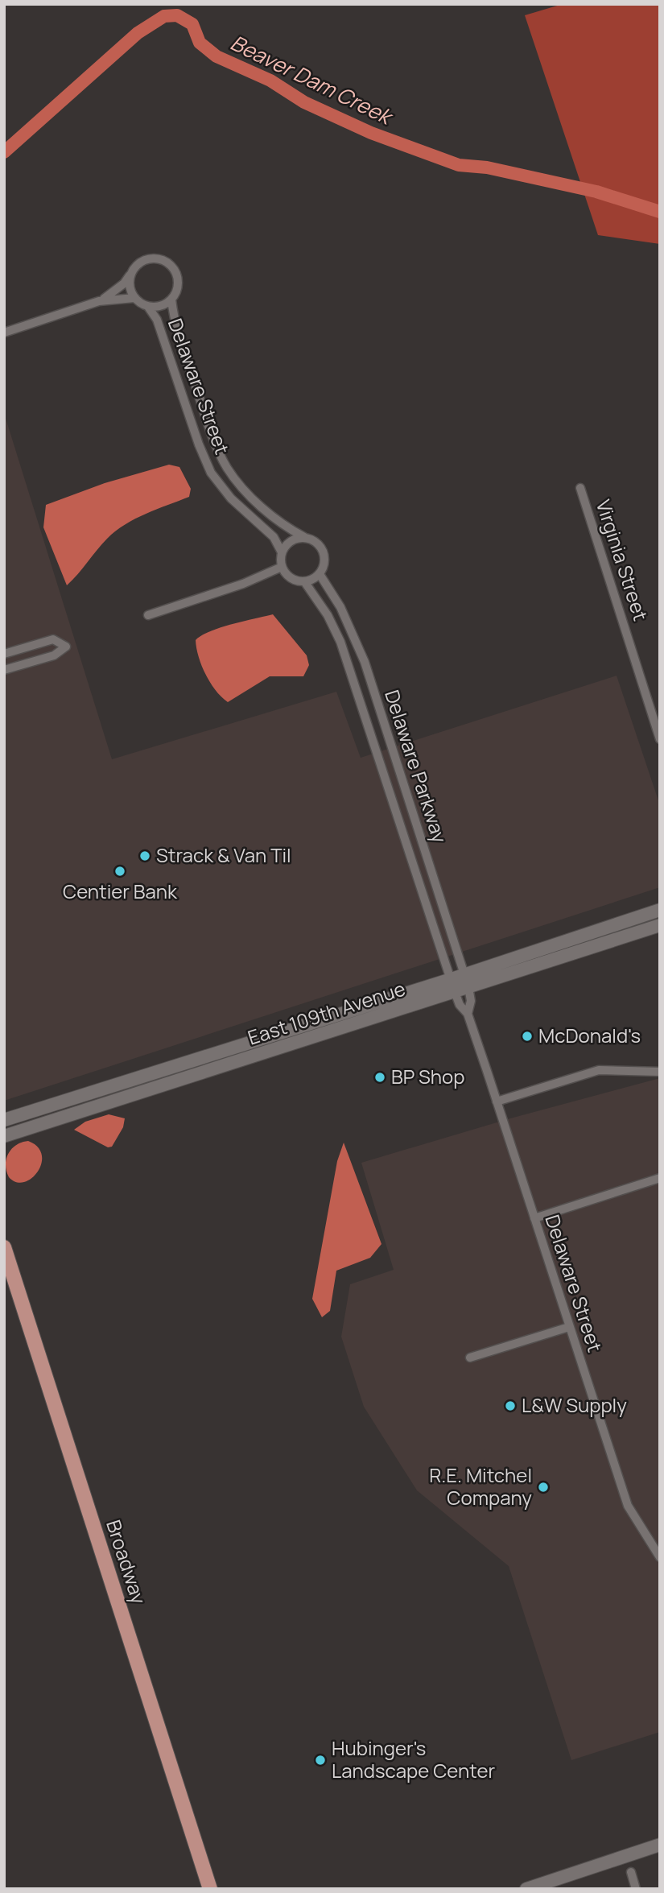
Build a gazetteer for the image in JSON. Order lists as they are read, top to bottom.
{
  "streets": {
    "main road": ["East 109th Avenue", "Broadway"],
    "street": ["Delaware Street", "Virginia Street", "Delaware Parkway"]
  },
  "crossings": [
    ["Delaware Street", "Delaware Parkway"],
    ["Delaware Street", "East 109th Avenue"],
    ["Delaware Parkway", "East 109th Avenue"]
  ],
  "water": ["Beaver Dam Creek"],
  "places": [
    "Strack & Van Til",
    "Centier Bank",
    "McDonald's",
    "BP Shop",
    "L&W Supply",
    "R.E. Mitchel Company",
    "Hubinger's Landscape Center"
  ]
}
